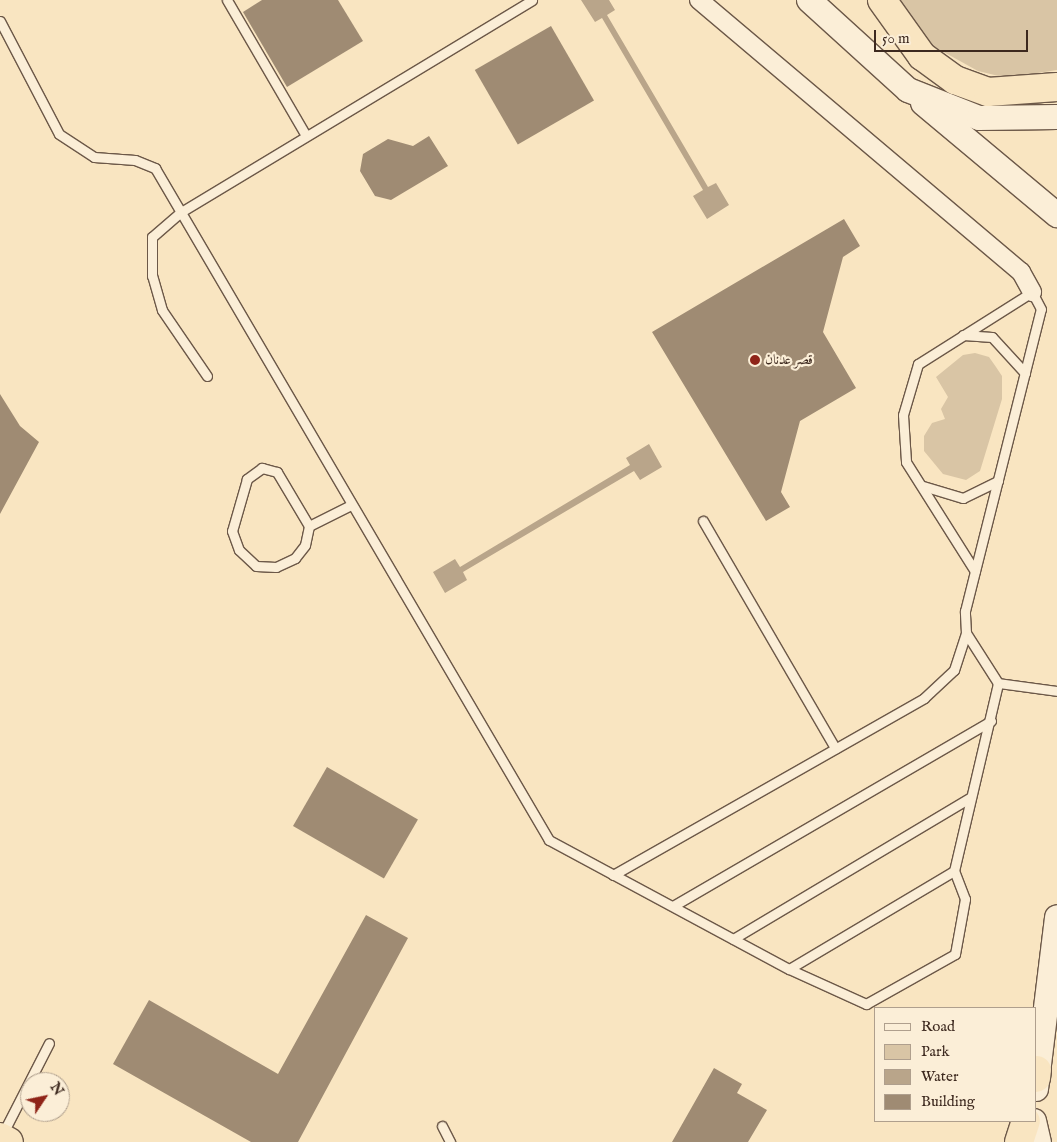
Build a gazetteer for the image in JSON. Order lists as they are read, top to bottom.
{
  "places": ["قصر عدنان"],
  "legend": [
    "Road",
    "Park",
    "Water",
    "Building"
  ],
  "scale_bar": "50 m",
  "north": "top right"
}
